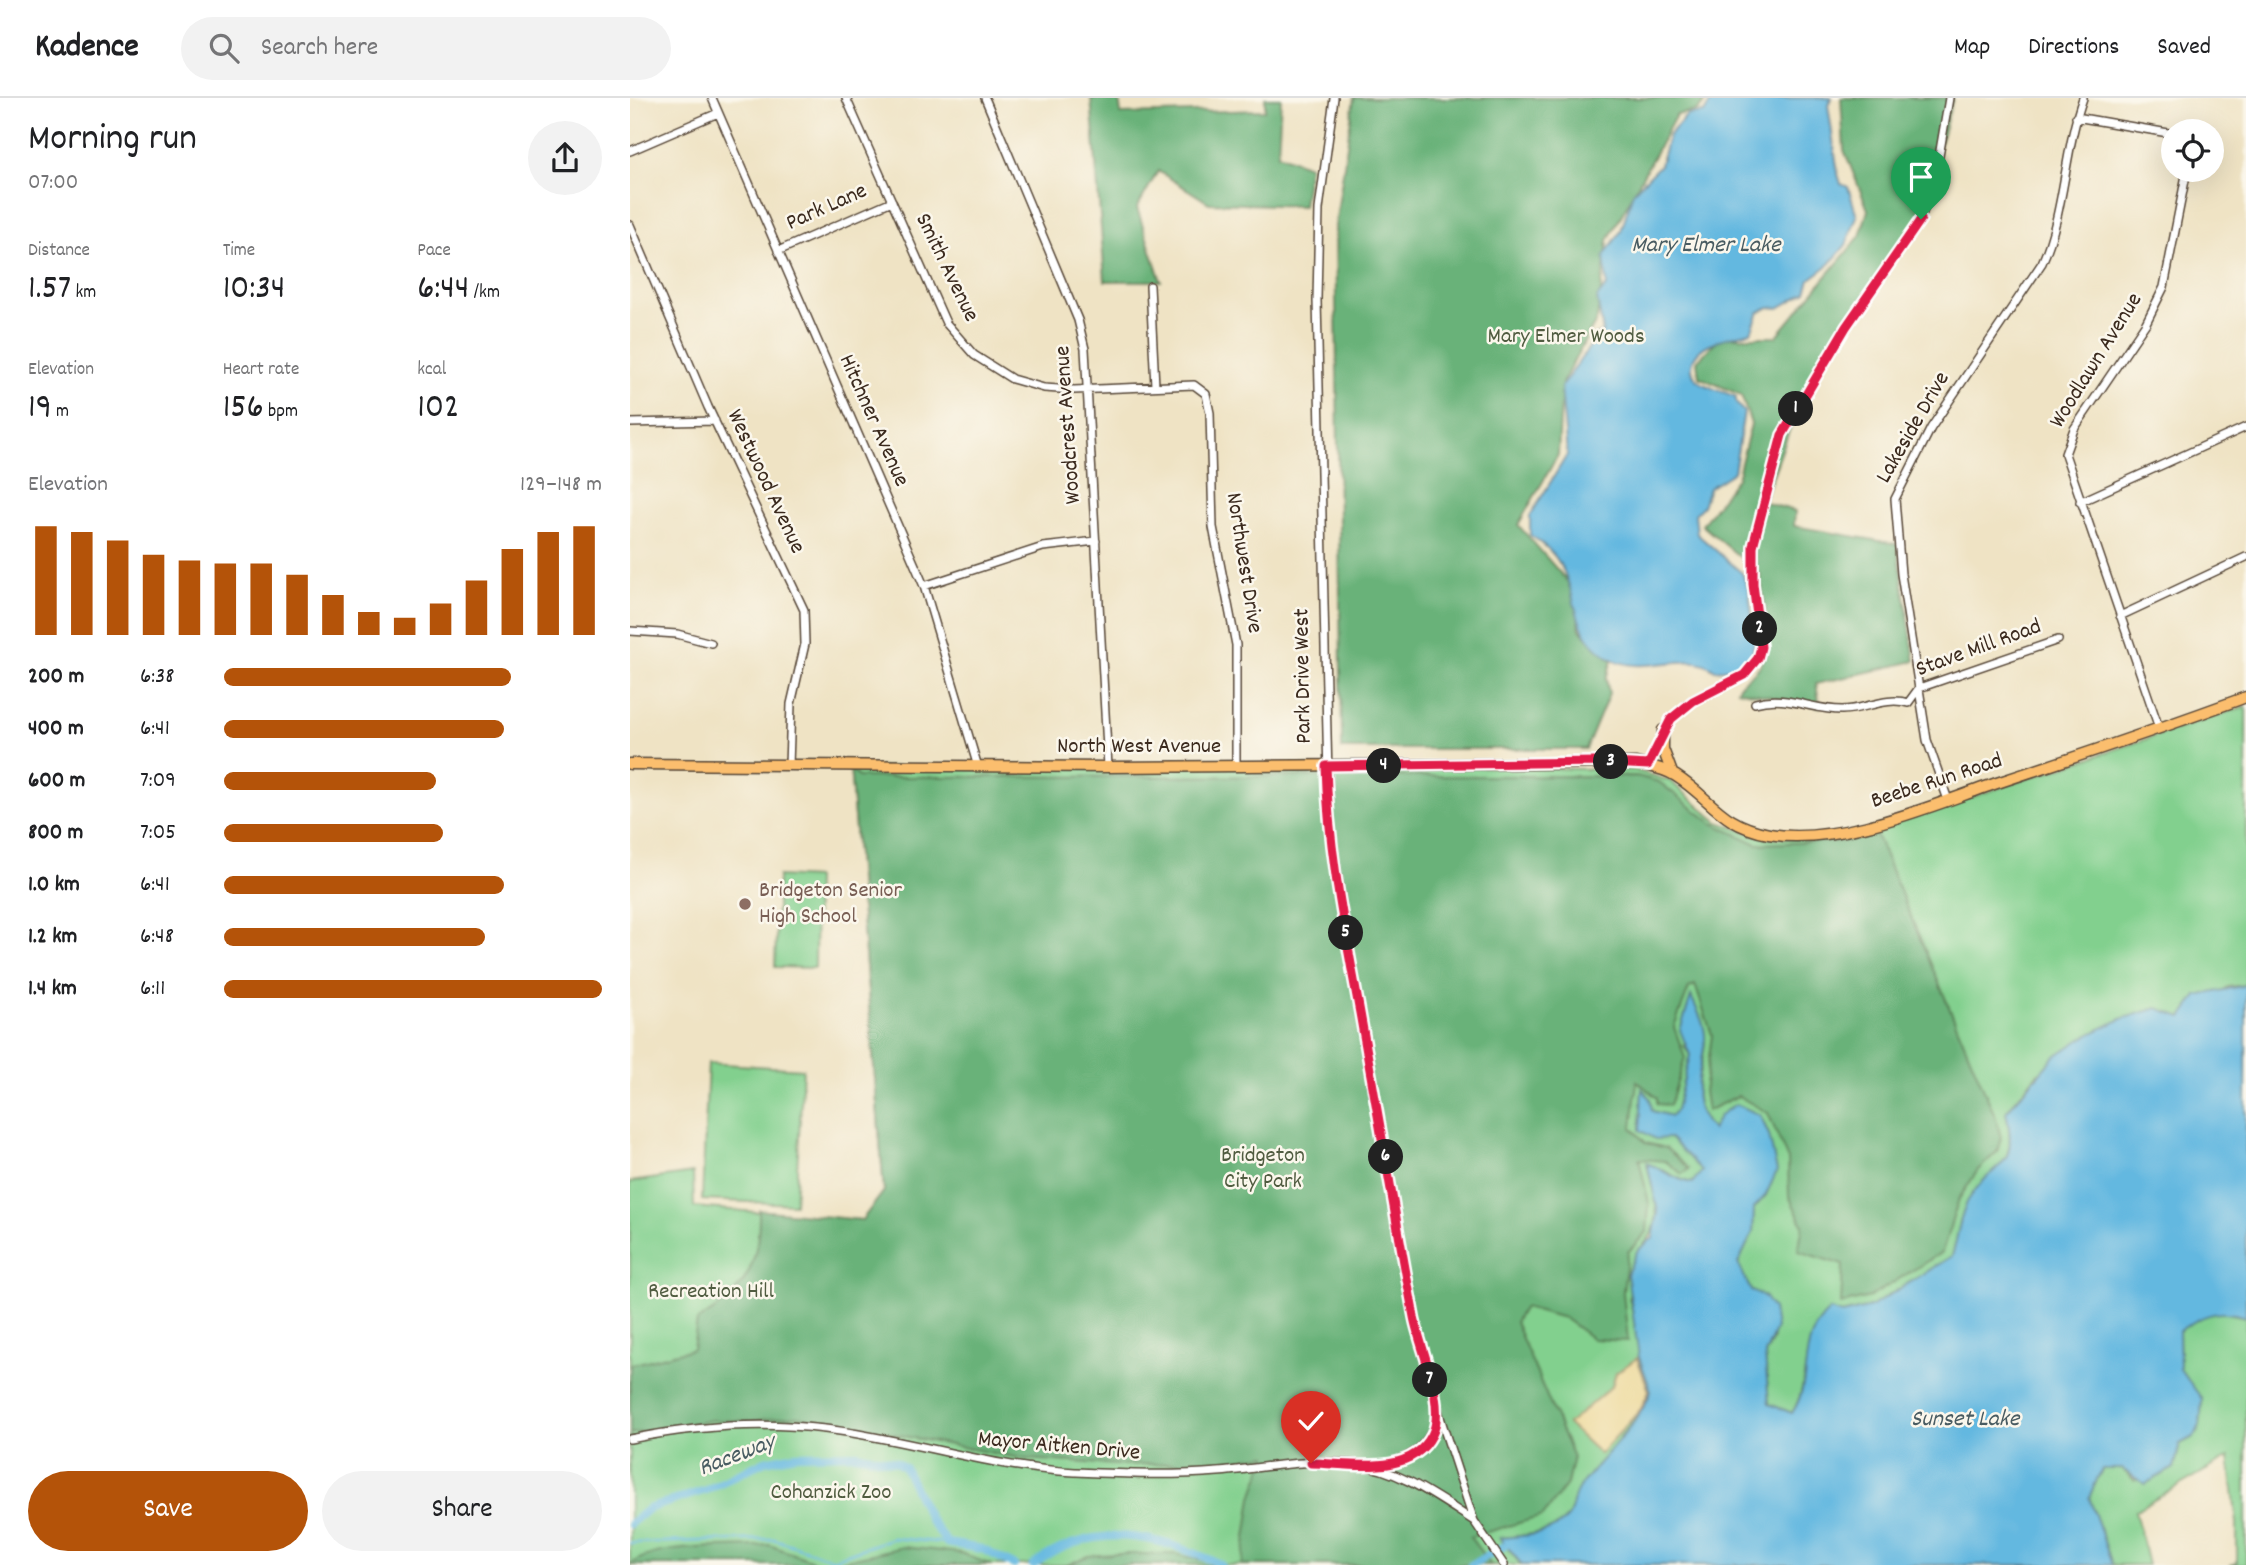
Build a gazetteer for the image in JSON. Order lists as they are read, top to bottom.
{
  "streets": {
    "main road": ["North West Avenue", "Beebe Run Road"],
    "street": [
      "Park Lane",
      "Smith Avenue",
      "Woodlawn Avenue",
      "Hitchner Avenue",
      "Woodcrest Avenue",
      "Lakeside Drive",
      "Westwood Avenue",
      "Northwest Drive",
      "Stave Mill Road",
      "Park Drive West",
      "Mayor Aitken Drive"
    ]
  },
  "crossings": [
    ["Park Lane", "Smith Avenue"],
    ["Park Lane", "Hitchner Avenue"],
    ["Smith Avenue", "Woodcrest Avenue"],
    ["Smith Avenue", "Northwest Drive"],
    ["Woodlawn Avenue", "Beebe Run Road"],
    ["Hitchner Avenue", "North West Avenue"],
    ["Woodcrest Avenue", "North West Avenue"],
    ["Lakeside Drive", "Stave Mill Road"],
    ["Lakeside Drive", "Beebe Run Road"],
    ["Westwood Avenue", "North West Avenue"],
    ["Northwest Drive", "North West Avenue"],
    ["Park Drive West", "North West Avenue"],
    ["Park Drive West", "Mayor Aitken Drive"],
    ["North West Avenue", "Beebe Run Road"]
  ],
  "water": ["Mary Elmer Lake", "Sunset Lake", "Raceway"],
  "parks": [
    "Mary Elmer Woods",
    "Bridgeton City Park",
    "Recreation Hill",
    "Cohanzick Zoo"
  ],
  "places": ["Bridgeton Senior High School"],
  "page": {
    "header": "Kadence",
    "search": "Search here",
    "nav": ["Map", "Directions", "Saved"],
    "heading": ["Morning run", "07:00"],
    "stats": [
      ["Distance", "1.57 km"],
      ["Time", "10:34"],
      ["Pace", "6:44 /km"],
      ["Elevation", "19 m"],
      ["Heart rate", "156 bpm"],
      ["kcal", "102"]
    ],
    "pins": [
      "1",
      "2",
      "3",
      "4",
      "5",
      "6",
      "7"
    ],
    "chart": ["Elevation", "129–148 m"],
    "list": [
      {
        "name": "200 m",
        "note": "6:38"
      },
      {
        "name": "400 m",
        "note": "6:41"
      },
      {
        "name": "600 m",
        "note": "7:09"
      },
      {
        "name": "800 m",
        "note": "7:05"
      },
      {
        "name": "1.0 km",
        "note": "6:41"
      },
      {
        "name": "1.2 km",
        "note": "6:48"
      },
      {
        "name": "1.4 km",
        "note": "6:11"
      }
    ],
    "buttons": ["Save", "Share"]
  }
}
